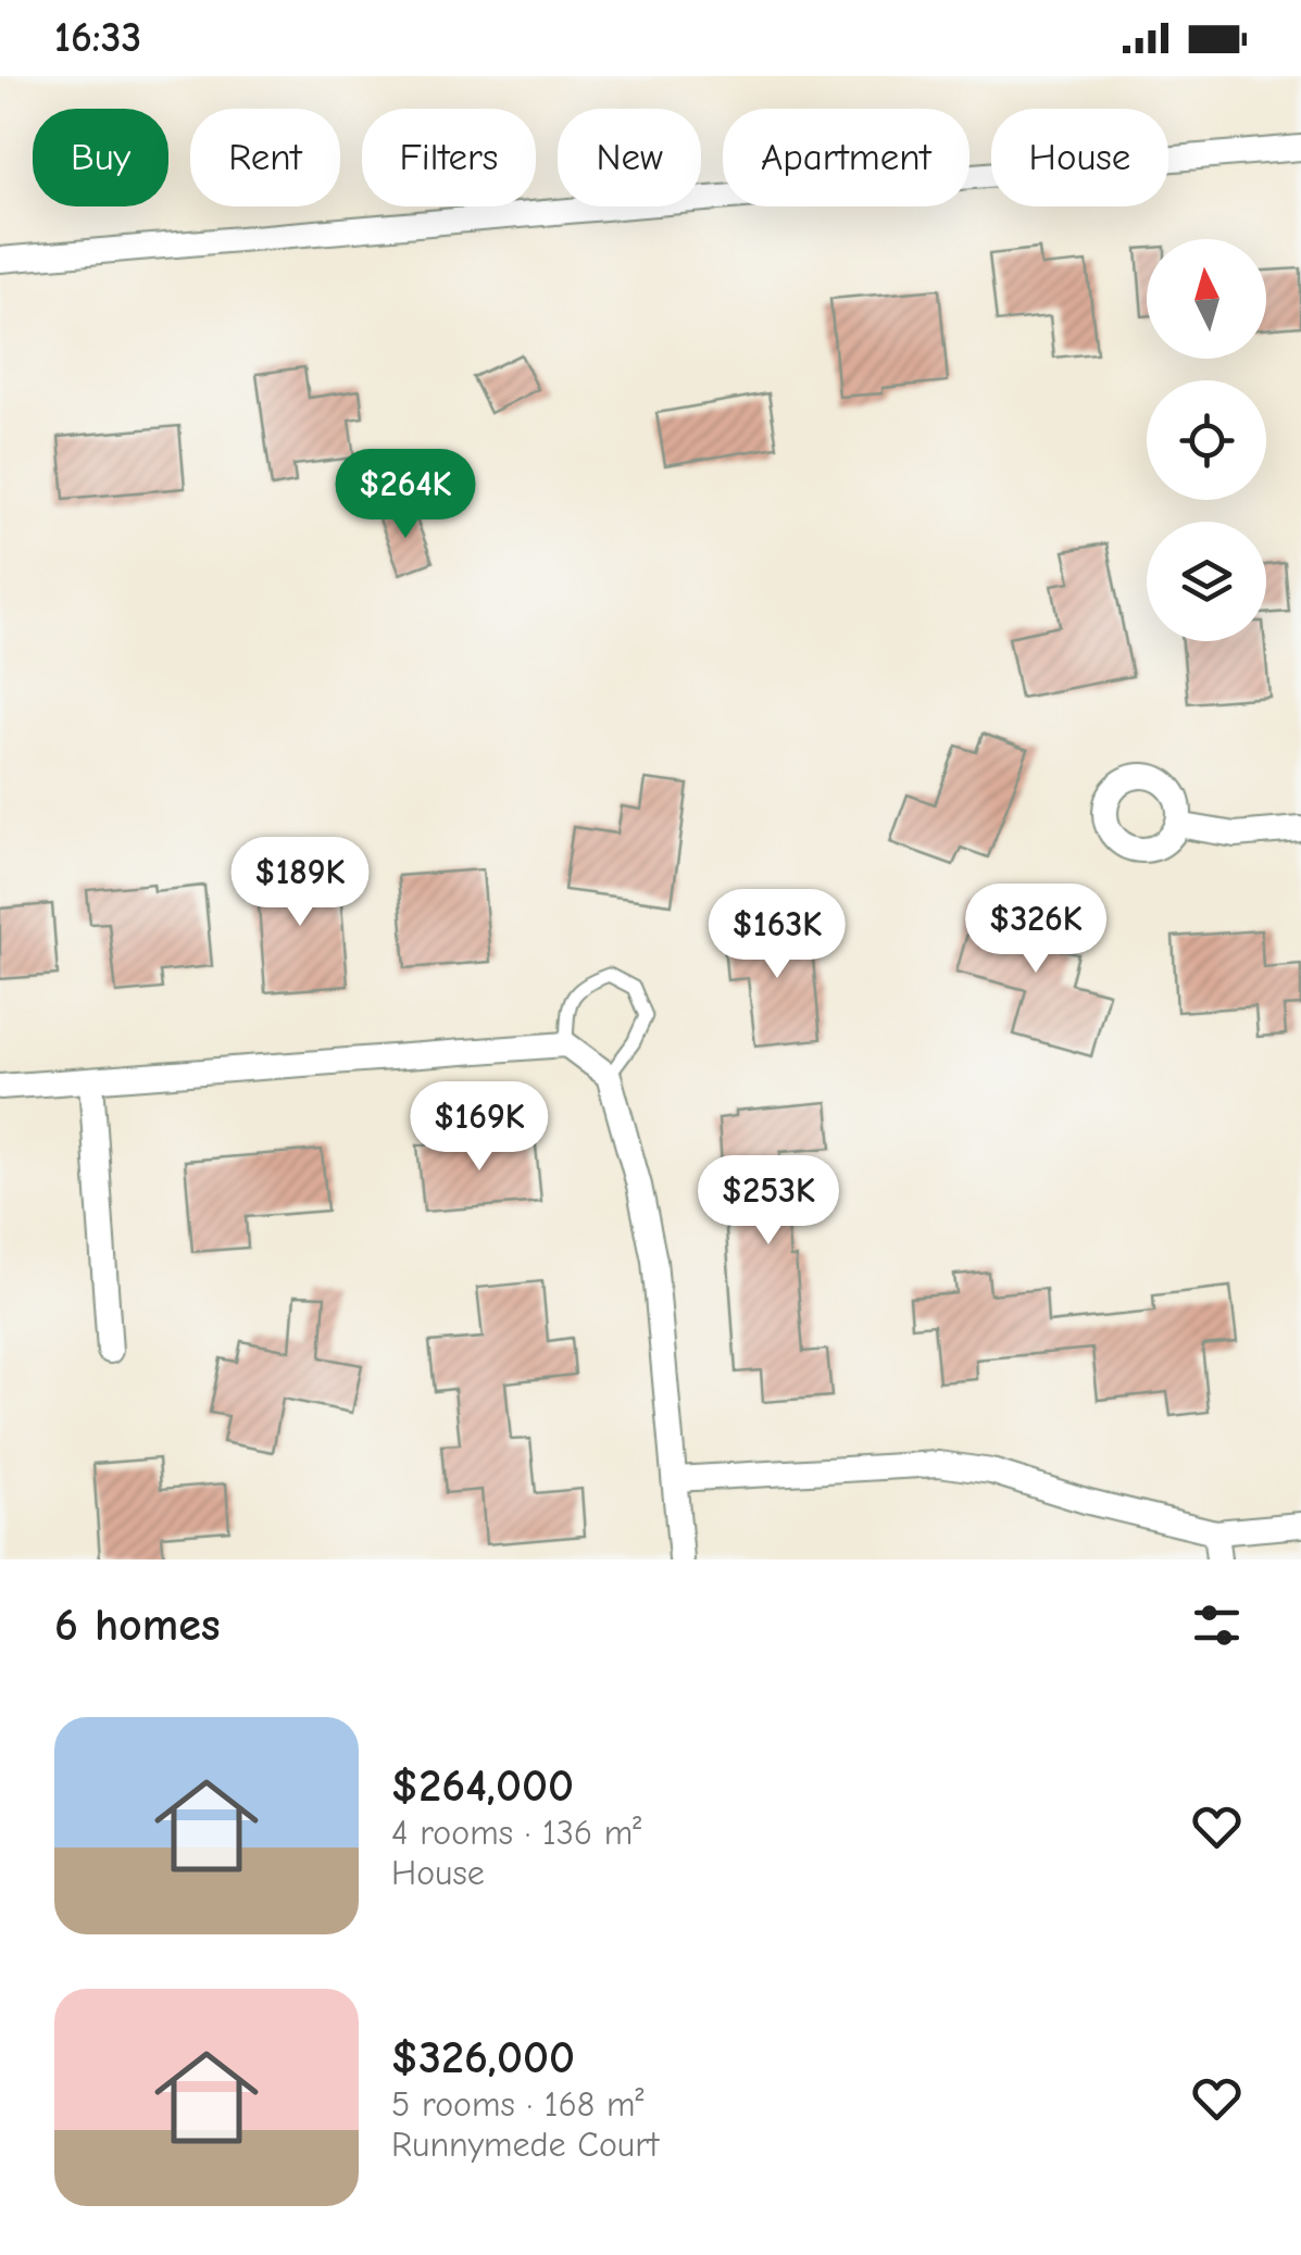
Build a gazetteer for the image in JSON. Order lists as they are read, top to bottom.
{
  "north": "top",
  "page": {
    "status": "16:33",
    "chip": [
      "Buy",
      "Rent",
      "Filters",
      "New",
      "Apartment",
      "House"
    ],
    "price": [
      "$264K",
      "$189K",
      "$326K",
      "$163K",
      "$169K",
      "$253K"
    ],
    "heading": "6 homes",
    "list": [
      {
        "name": "$264,000",
        "note": "4 rooms · 136 m² · House"
      },
      {
        "name": "$326,000",
        "note": "5 rooms · 168 m² · Runnymede Court"
      }
    ]
  }
}
